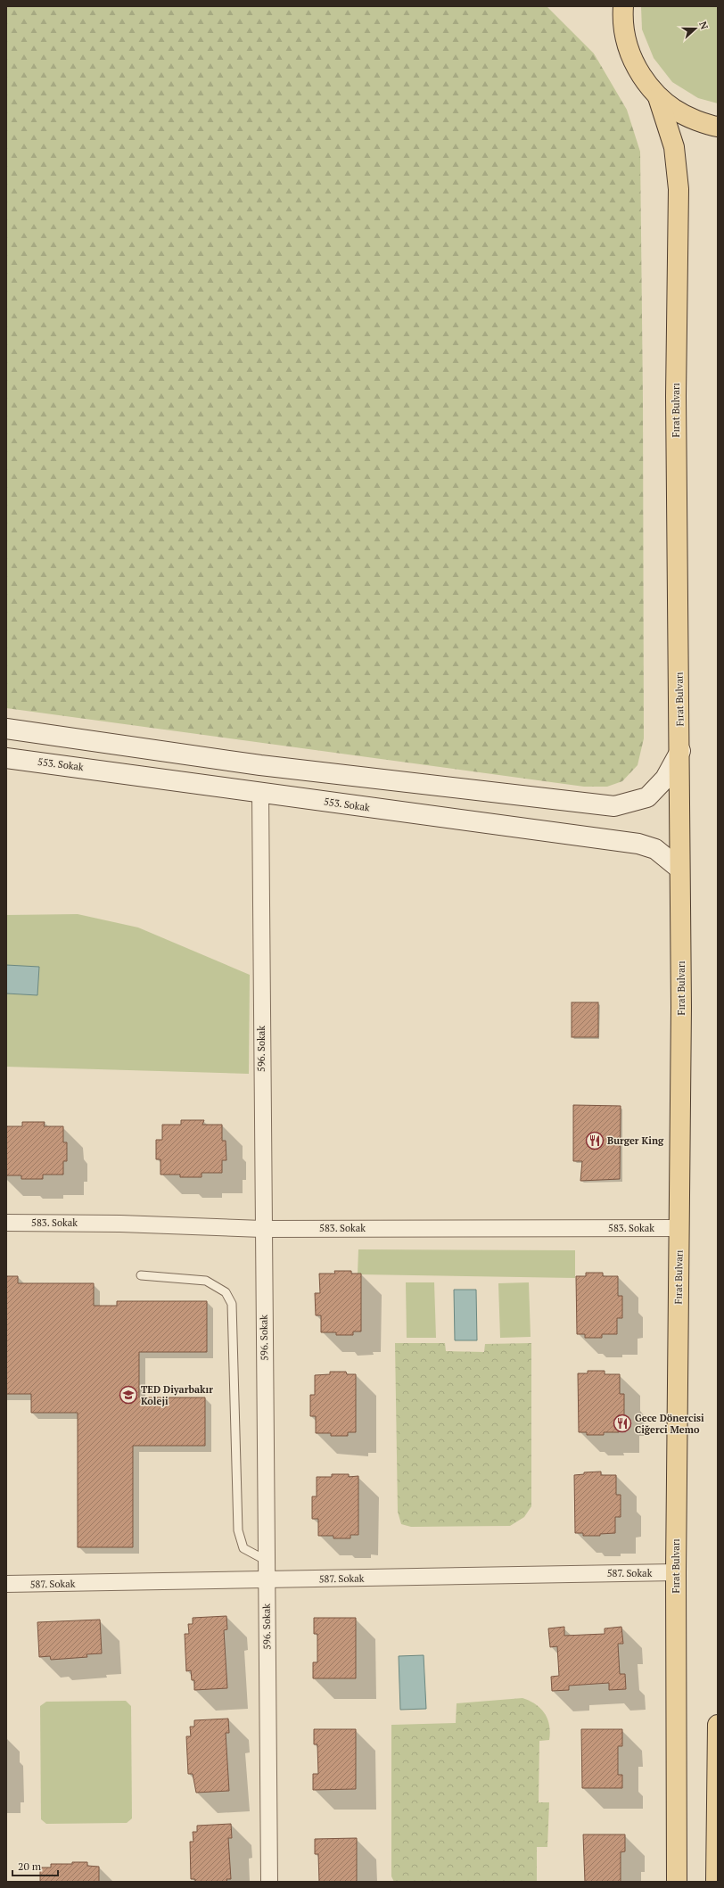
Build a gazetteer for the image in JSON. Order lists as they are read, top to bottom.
{
  "streets": {
    "main road": ["Fırat Bulvarı", "553. Sokak"],
    "street": ["596. Sokak", "583. Sokak", "587. Sokak"]
  },
  "crossings": [
    ["Fırat Bulvarı", "553. Sokak"],
    ["Fırat Bulvarı", "583. Sokak"],
    ["Fırat Bulvarı", "587. Sokak"],
    ["553. Sokak", "596. Sokak"],
    ["596. Sokak", "583. Sokak"],
    ["596. Sokak", "587. Sokak"]
  ],
  "places": {
    "restaurant": ["Burger King", "Gece Dönercisi Ciğerci Memo"],
    "school or university": ["TED Diyarbakır Koleji"]
  },
  "scale_bar": "20 m",
  "north": "right"
}
